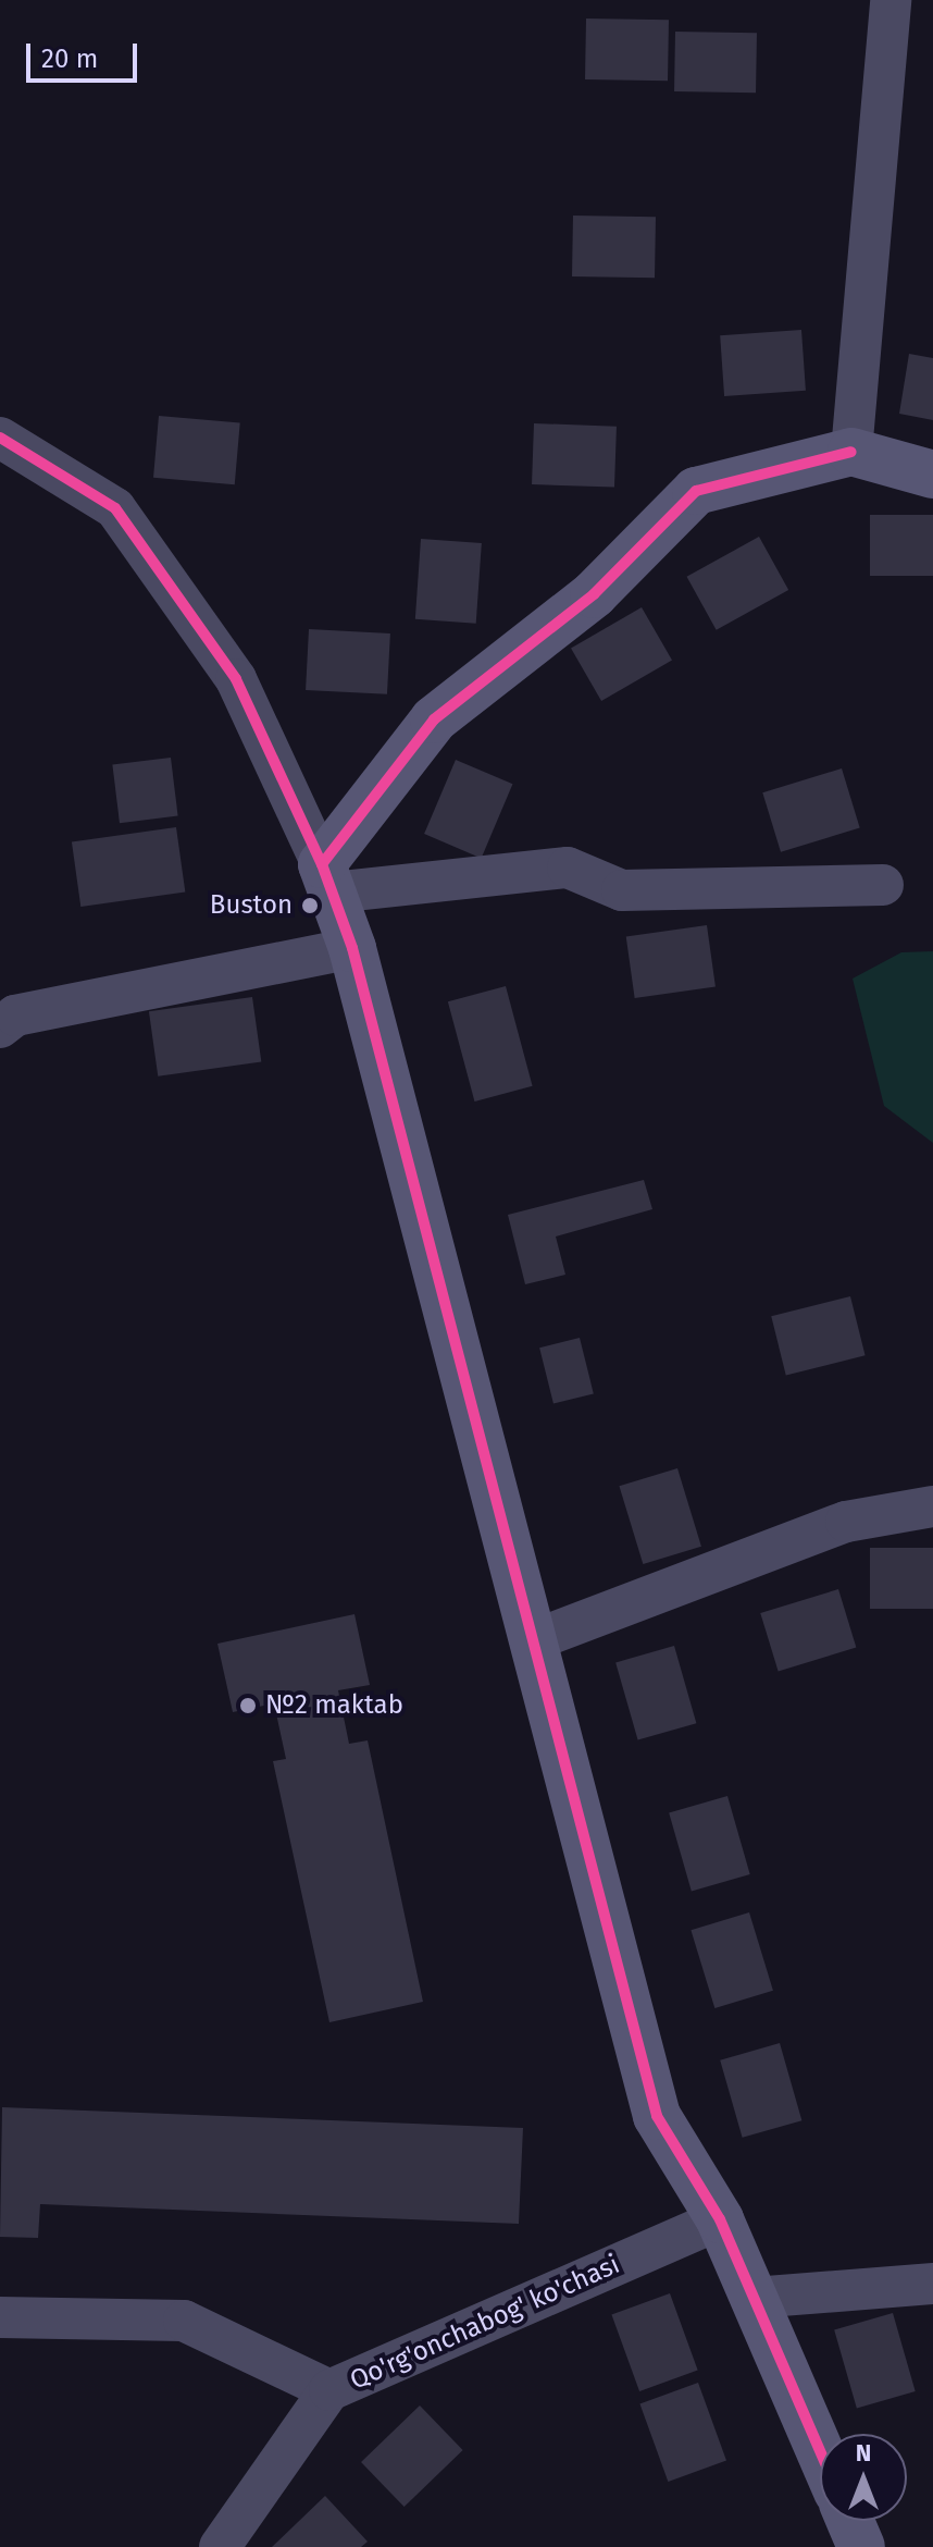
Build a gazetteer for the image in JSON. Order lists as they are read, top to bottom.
{
  "streets": {
    "street": ["Qo'rg'onchabog' ko'chasi"]
  },
  "places": ["Buston", "№2 maktab"],
  "scale_bar": "20 m",
  "north": "top"
}
